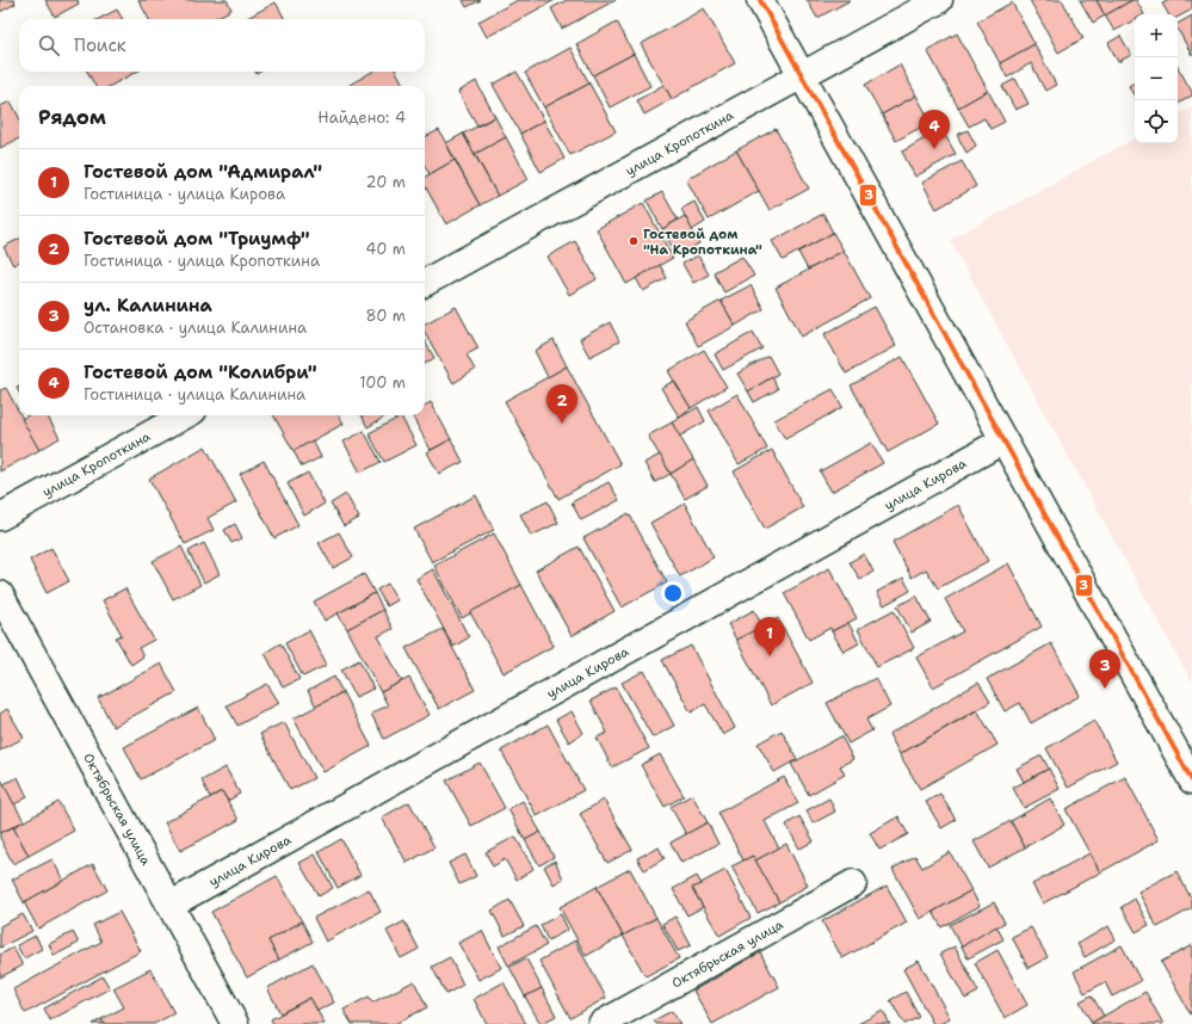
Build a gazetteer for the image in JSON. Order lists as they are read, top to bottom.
{
  "streets": {
    "street": ["улица Кропоткина", "улица Кирова", "Октябрьская улица"]
  },
  "crossings": [
    ["улица Кирова", "Октябрьская улица"]
  ],
  "places": ["Гостевой дом \"На Кропоткина\""],
  "lines": ["transit line 3"],
  "page": {
    "map_buttons": ["+", "−"],
    "search": "Поиск",
    "heading": ["Рядом", "Найдено: 4"],
    "pins": [
      "4",
      "2",
      "1",
      "3"
    ],
    "list": [
      {
        "mark": "1",
        "name": "Гостевой дом \"Адмирал\"",
        "note": "Гостиница · улица Кирова",
        "value": "20 m"
      },
      {
        "mark": "2",
        "name": "Гостевой дом \"Триумф\"",
        "note": "Гостиница · улица Кропоткина",
        "value": "40 m"
      },
      {
        "mark": "3",
        "name": "ул. Калинина",
        "note": "Остановка · улица Калинина",
        "value": "80 m"
      },
      {
        "mark": "4",
        "name": "Гостевой дом \"Колибри\"",
        "note": "Гостиница · улица Калинина",
        "value": "100 m"
      }
    ]
  }
}
